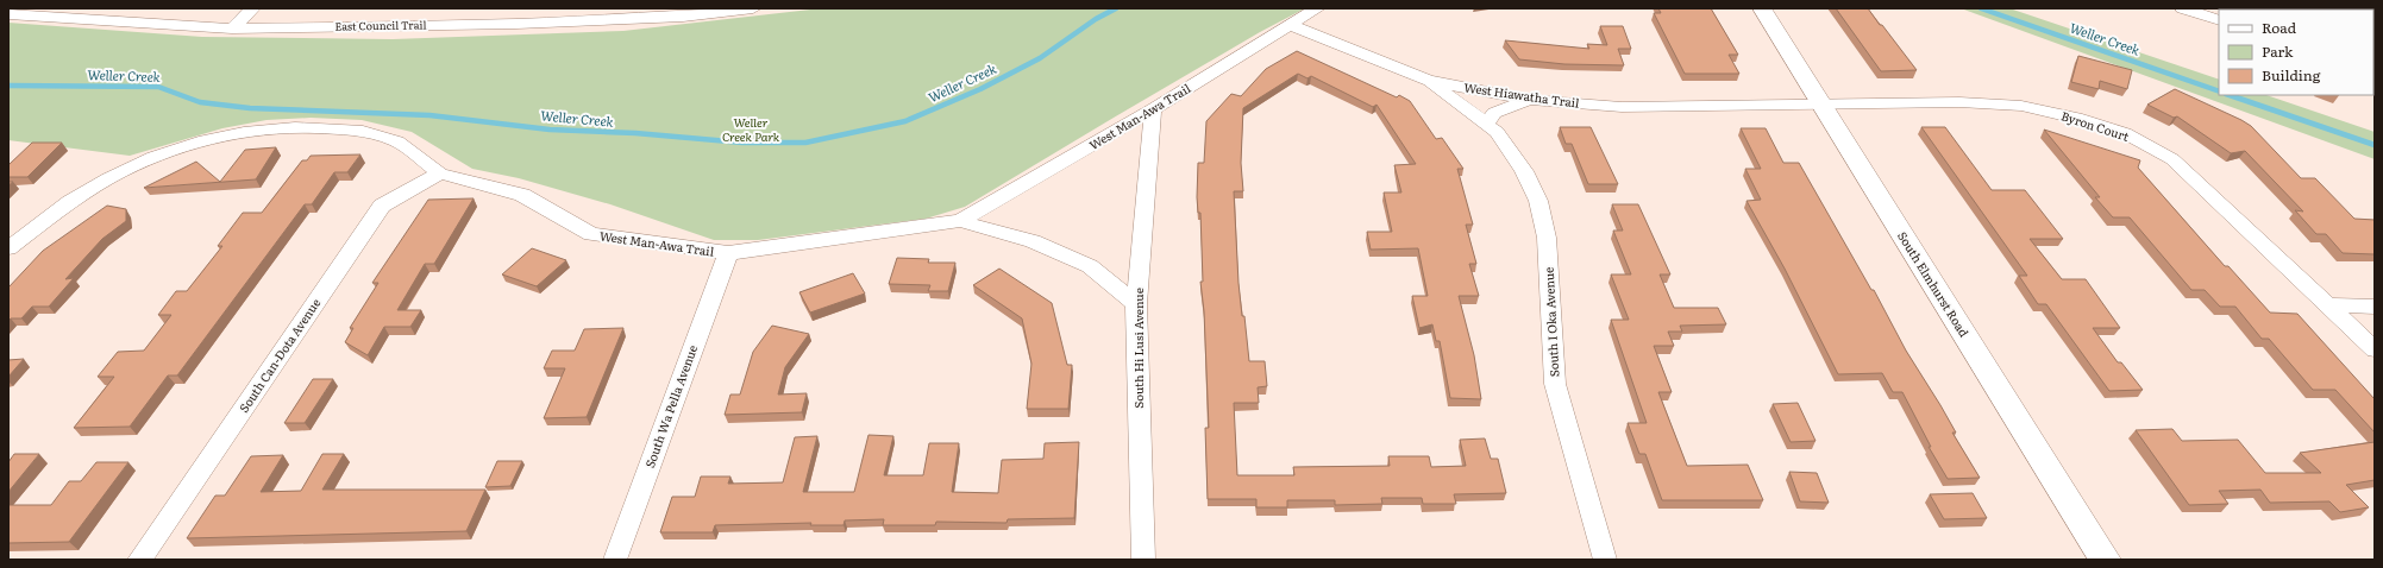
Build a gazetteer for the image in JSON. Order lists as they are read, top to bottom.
{
  "streets": {
    "main road": ["South Elmhurst Road"],
    "street": [
      "East Council Trail",
      "West Hiawatha Trail",
      "West Man-Awa Trail",
      "Byron Court",
      "South I Oka Avenue",
      "South Hi Lusi Avenue",
      "South Can-Dota Avenue",
      "South Wa Pella Avenue"
    ]
  },
  "crossings": [
    ["West Hiawatha Trail", "West Man-Awa Trail"],
    ["West Hiawatha Trail", "Byron Court"],
    ["West Hiawatha Trail", "South Elmhurst Road"],
    ["West Hiawatha Trail", "South I Oka Avenue"],
    ["West Man-Awa Trail", "South Hi Lusi Avenue"],
    ["West Man-Awa Trail", "South Can-Dota Avenue"],
    ["West Man-Awa Trail", "South Wa Pella Avenue"],
    ["Byron Court", "South Elmhurst Road"]
  ],
  "water": ["Weller Creek"],
  "parks": ["Weller Creek Park"],
  "legend": ["Road", "Park", "Building"]
}
